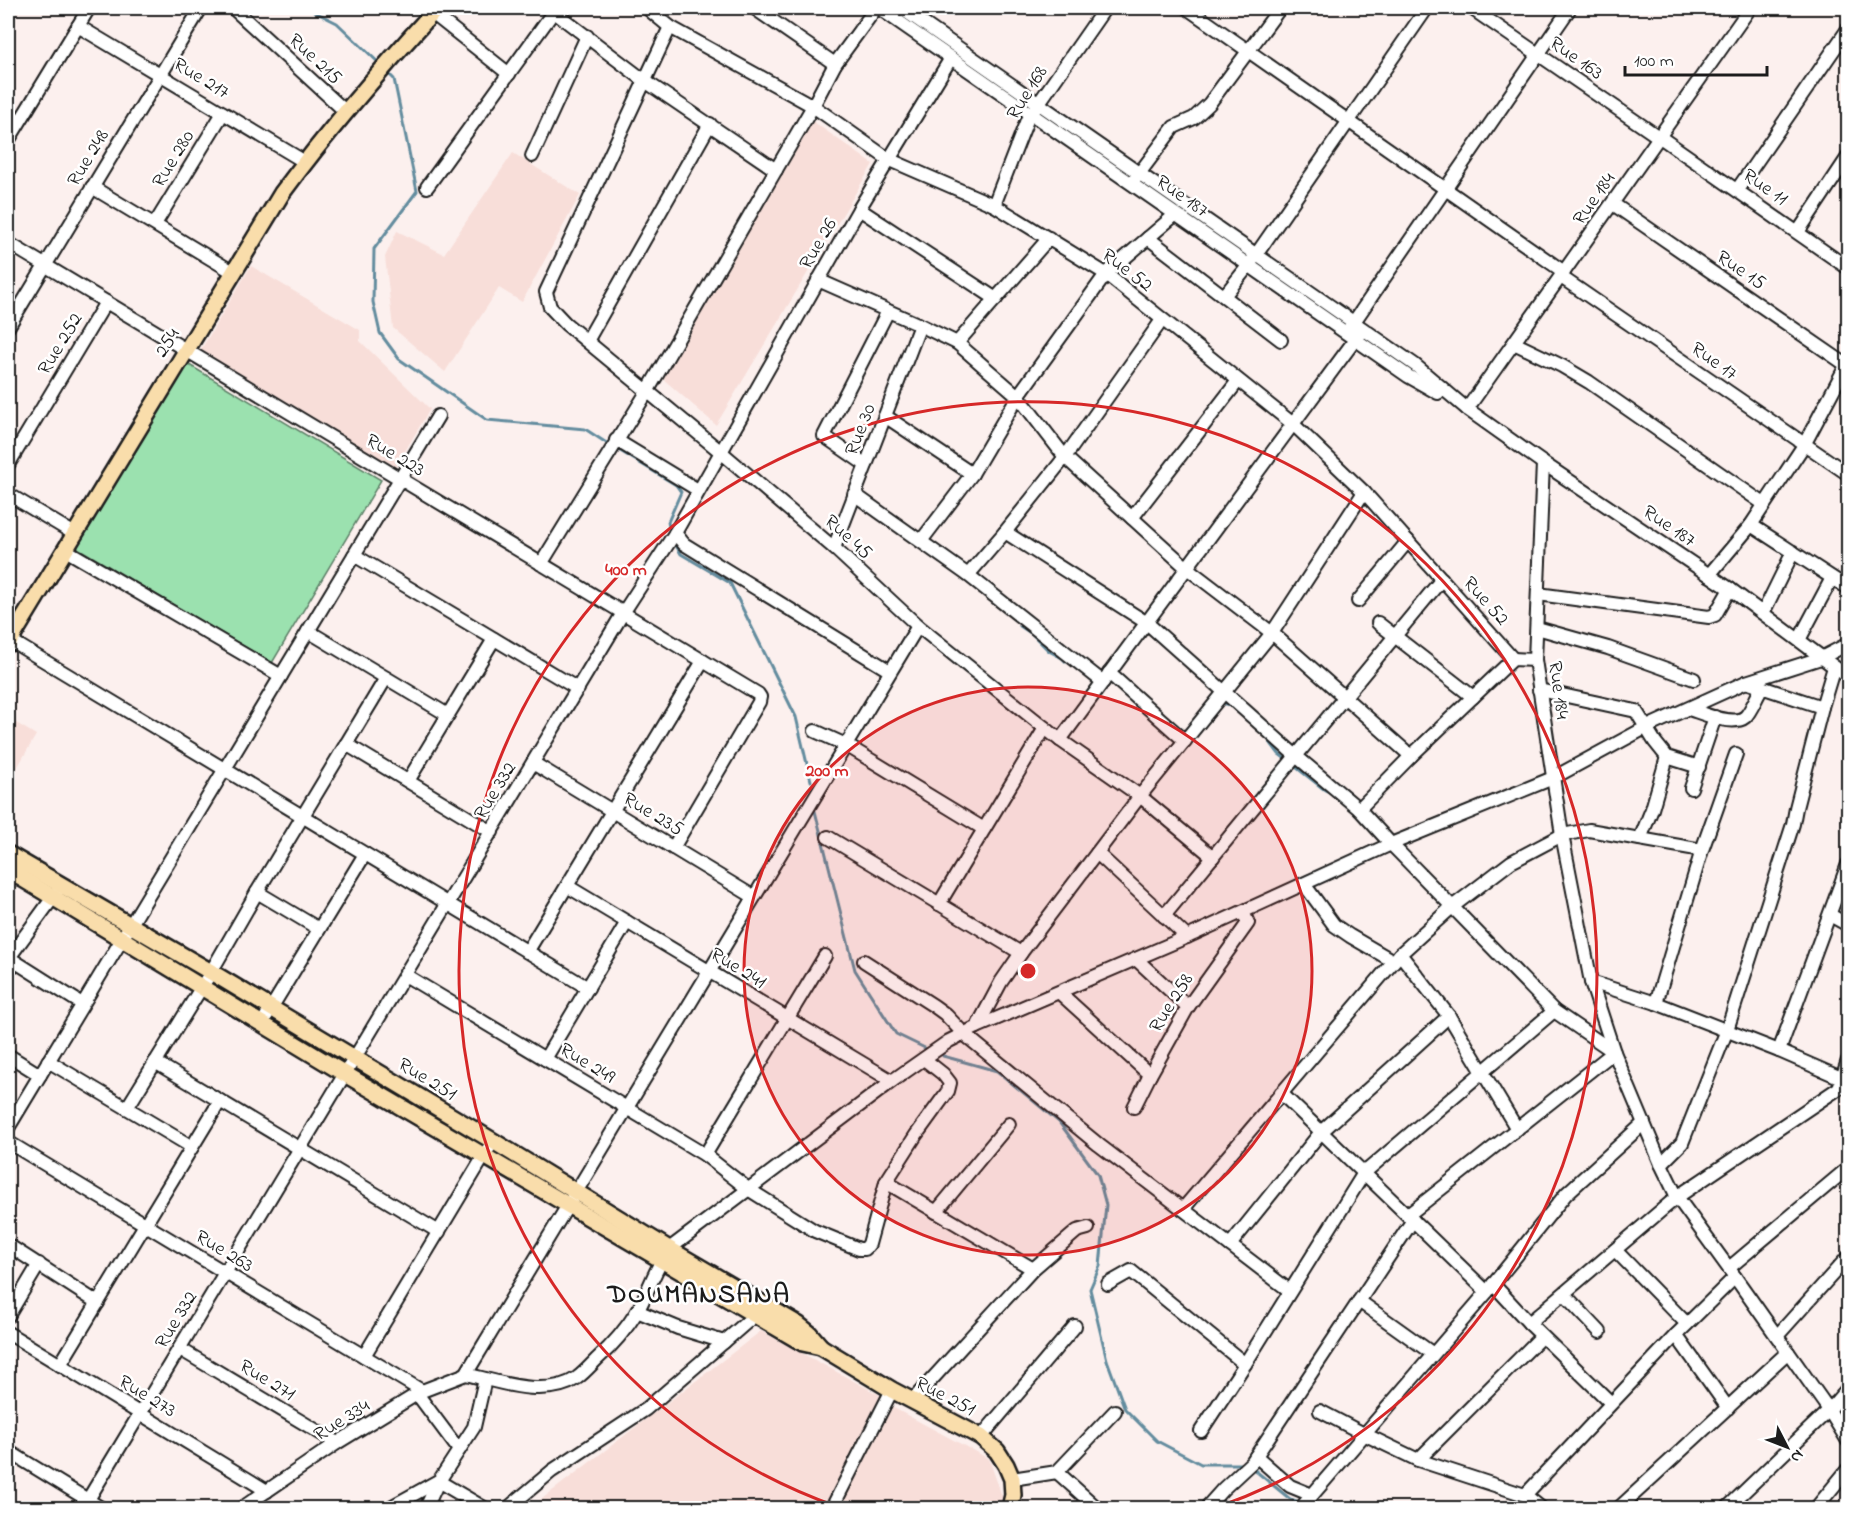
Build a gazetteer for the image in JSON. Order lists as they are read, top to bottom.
{
  "streets": {
    "main road": ["254", "Rue 251"],
    "street": [
      "Rue 163",
      "Rue 215",
      "Rue 217",
      "Rue 168",
      "Rue 248",
      "Rue 280",
      "Rue 11",
      "Rue 187",
      "Rue 184",
      "Rue 26",
      "Rue 52",
      "Rue 15",
      "Rue 252",
      "Rue 17",
      "Rue 30",
      "Rue 223",
      "Rue 45",
      "Rue 332",
      "Rue 235",
      "Rue 241",
      "Rue 258",
      "Rue 249",
      "Rue 263",
      "Rue 271",
      "Rue 273",
      "Rue 334"
    ]
  },
  "crossings": [
    ["Rue 163", "Rue 11"],
    ["Rue 163", "Rue 184"],
    ["Rue 215", "254"],
    ["Rue 217", "Rue 248"],
    ["Rue 217", "Rue 280"],
    ["Rue 217", "254"],
    ["Rue 168", "Rue 187"],
    ["Rue 168", "Rue 52"],
    ["Rue 248", "Rue 223"],
    ["Rue 11", "Rue 184"],
    ["Rue 187", "Rue 184"],
    ["Rue 187", "Rue 26"],
    ["Rue 184", "Rue 15"],
    ["Rue 184", "Rue 17"],
    ["Rue 26", "Rue 52"],
    ["Rue 26", "Rue 45"],
    ["Rue 26", "Rue 332"],
    ["254", "Rue 223"],
    ["Rue 252", "Rue 223"],
    ["Rue 30", "Rue 45"],
    ["Rue 223", "Rue 332"],
    ["Rue 223", "Rue 235"],
    ["Rue 45", "Rue 332"],
    ["Rue 332", "Rue 235"],
    ["Rue 332", "Rue 249"],
    ["Rue 332", "Rue 251"],
    ["Rue 332", "Rue 263"],
    ["Rue 332", "Rue 271"],
    ["Rue 332", "Rue 273"],
    ["Rue 263", "Rue 334"],
    ["Rue 271", "Rue 334"],
    ["Rue 273", "Rue 334"]
  ],
  "districts": ["DOUMANSANA"],
  "scale_bar": "100 m",
  "north": "bottom right",
  "rings": ["400 m", "200 m"]
}
